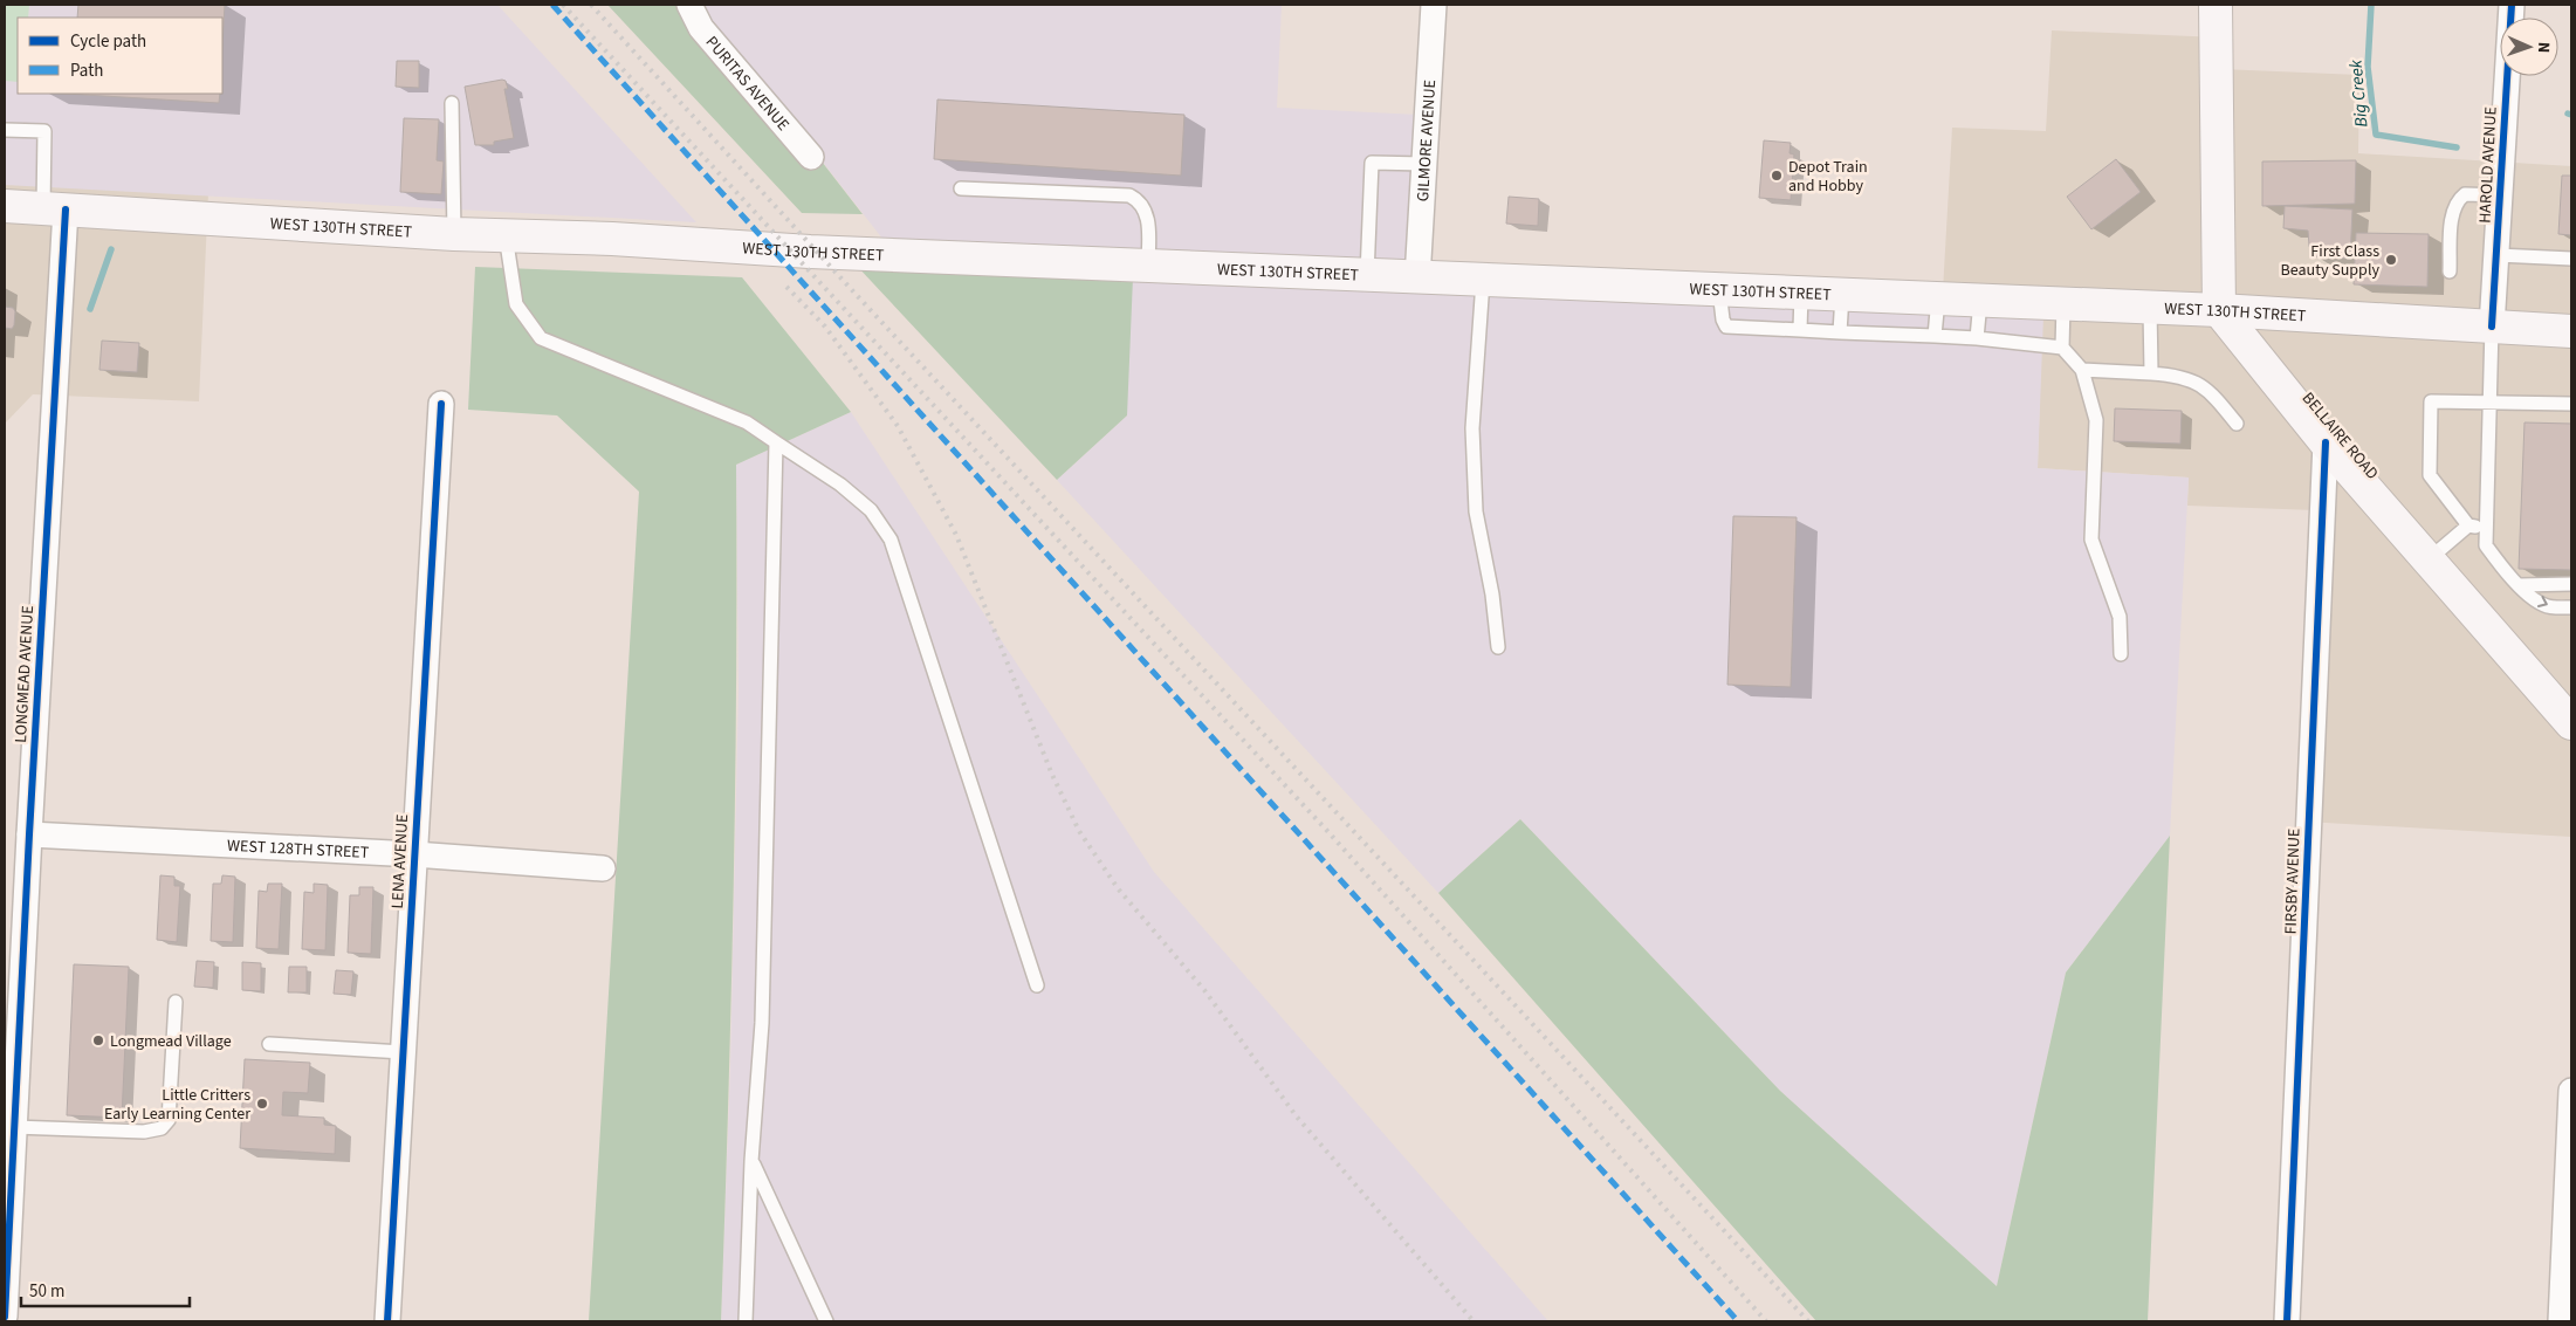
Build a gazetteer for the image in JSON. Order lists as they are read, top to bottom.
{
  "streets": {
    "main road": ["WEST 130TH STREET", "BELLAIRE ROAD"],
    "street": [
      "PURITAS AVENUE",
      "GILMORE AVENUE",
      "HAROLD AVENUE",
      "LONGMEAD AVENUE",
      "WEST 128TH STREET",
      "LENA AVENUE",
      "FIRSBY AVENUE"
    ]
  },
  "crossings": [
    ["GILMORE AVENUE", "WEST 130TH STREET"],
    ["HAROLD AVENUE", "WEST 130TH STREET"],
    ["WEST 130TH STREET", "BELLAIRE ROAD"],
    ["WEST 130TH STREET", "LONGMEAD AVENUE"],
    ["BELLAIRE ROAD", "FIRSBY AVENUE"],
    ["LONGMEAD AVENUE", "WEST 128TH STREET"],
    ["WEST 128TH STREET", "LENA AVENUE"]
  ],
  "water": ["Big Creek"],
  "places": [
    "Depot Train and Hobby",
    "First Class Beauty Supply",
    "Longmead Village",
    "Little Critters Early Learning Center"
  ],
  "legend": ["Cycle path", "Path"],
  "scale_bar": "50 m",
  "north": "right"
}
